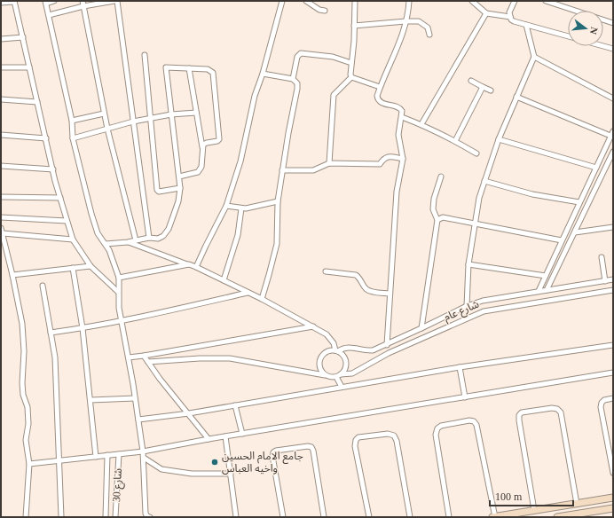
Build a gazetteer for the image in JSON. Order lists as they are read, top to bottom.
{
  "streets": {
    "street": ["شارع عام", "شارع 30"]
  },
  "places": ["جامع الامام الحسين واخيه العباس"],
  "scale_bar": "100 m",
  "north": "right"
}
